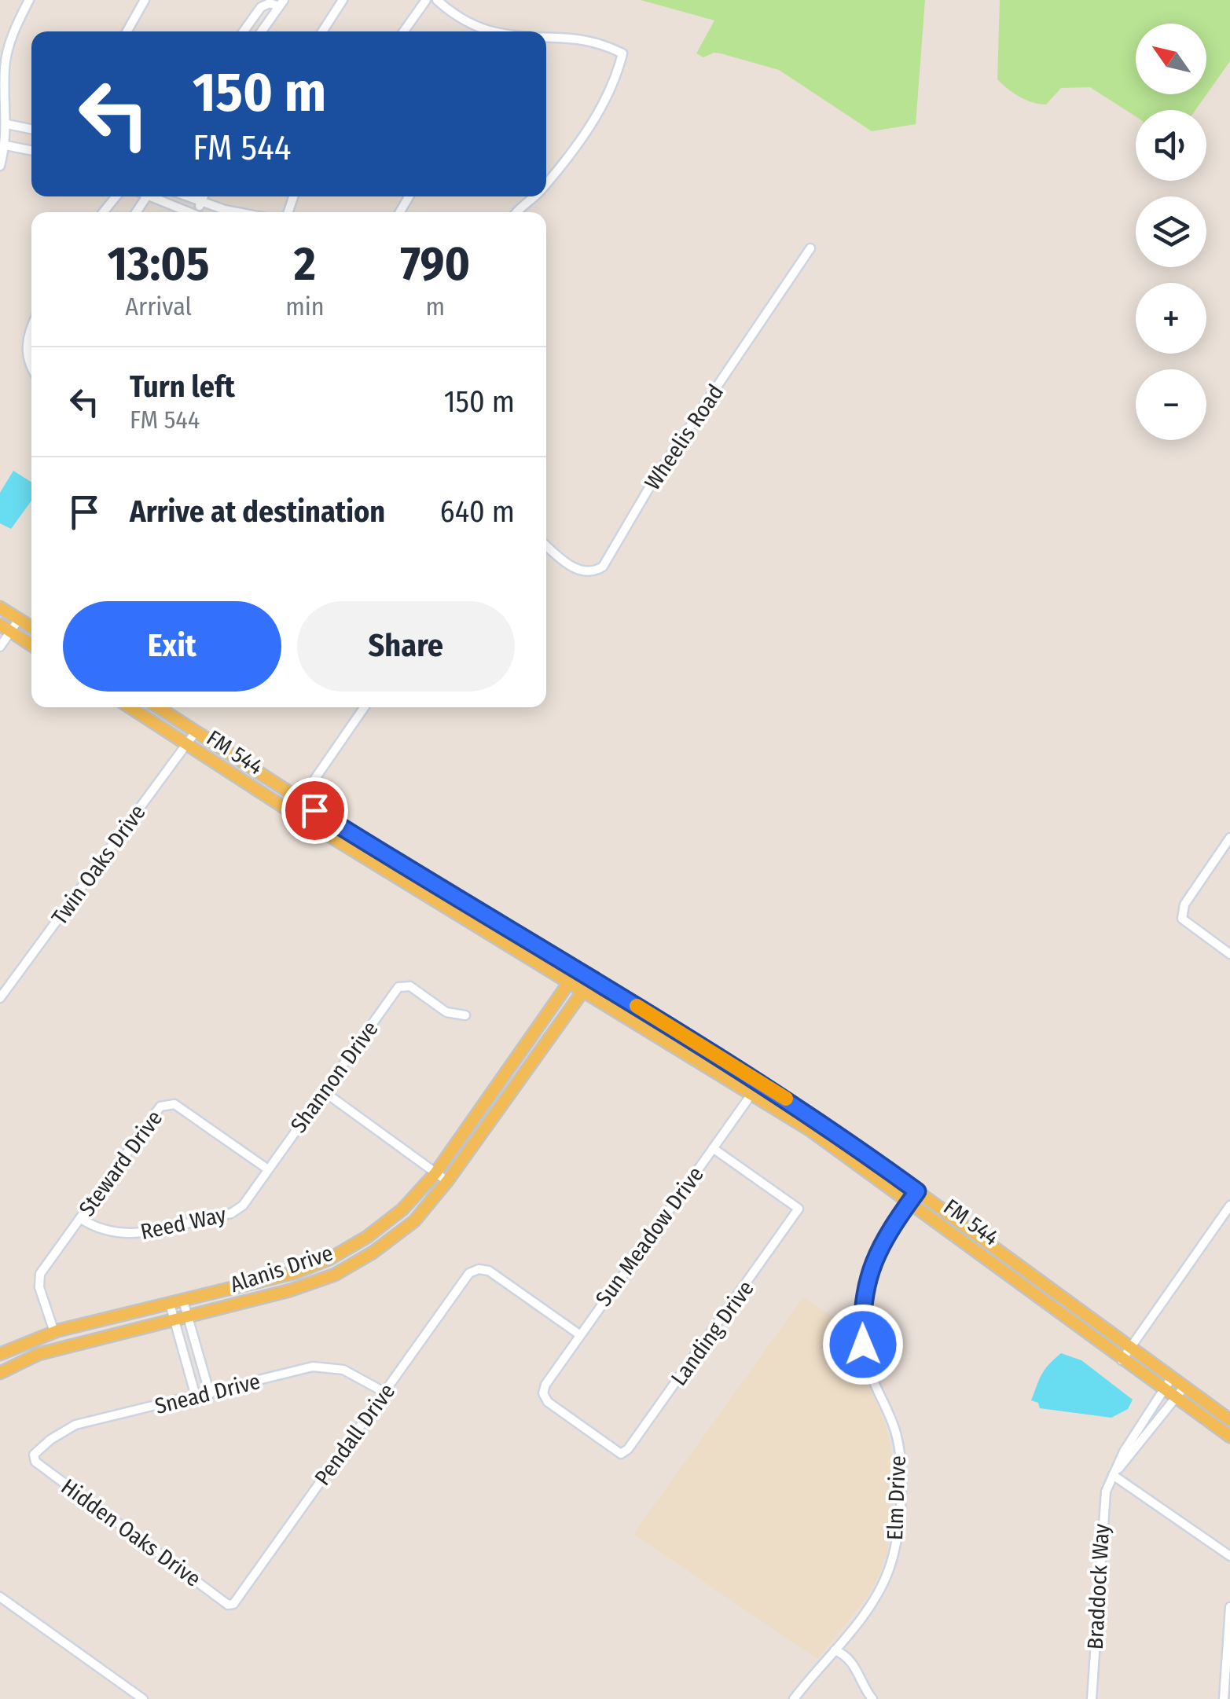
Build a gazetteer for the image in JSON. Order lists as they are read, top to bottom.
{
  "streets": {
    "main road": ["FM 544", "Alanis Drive"],
    "street": [
      "Wheelis Road",
      "Twin Oaks Drive",
      "Shannon Drive",
      "Steward Drive",
      "Reed Way",
      "Sun Meadow Drive",
      "Landing Drive",
      "Snead Drive",
      "Pendall Drive",
      "Elm Drive",
      "Hidden Oaks Drive",
      "Braddock Way"
    ]
  },
  "crossings": [
    ["FM 544", "Twin Oaks Drive"],
    ["FM 544", "Sun Meadow Drive"],
    ["FM 544", "Alanis Drive"],
    ["FM 544", "Elm Drive"],
    ["FM 544", "Braddock Way"],
    ["Shannon Drive", "Steward Drive"],
    ["Shannon Drive", "Reed Way"],
    ["Steward Drive", "Reed Way"],
    ["Steward Drive", "Alanis Drive"],
    ["Sun Meadow Drive", "Landing Drive"],
    ["Sun Meadow Drive", "Pendall Drive"],
    ["Snead Drive", "Pendall Drive"],
    ["Snead Drive", "Hidden Oaks Drive"],
    ["Pendall Drive", "Hidden Oaks Drive"]
  ],
  "north": "top left",
  "page": {
    "map_buttons": ["+", "−"],
    "turn": ["150 m", "FM 544"],
    "eta": [
      "13:05",
      "Arrival",
      "2",
      "min",
      "790",
      "m"
    ],
    "list": [
      {
        "name": "Turn left",
        "note": "FM 544",
        "value": "150 m"
      },
      {
        "name": "Arrive at destination",
        "value": "640 m"
      }
    ],
    "buttons": ["Exit", "Share"]
  }
}
